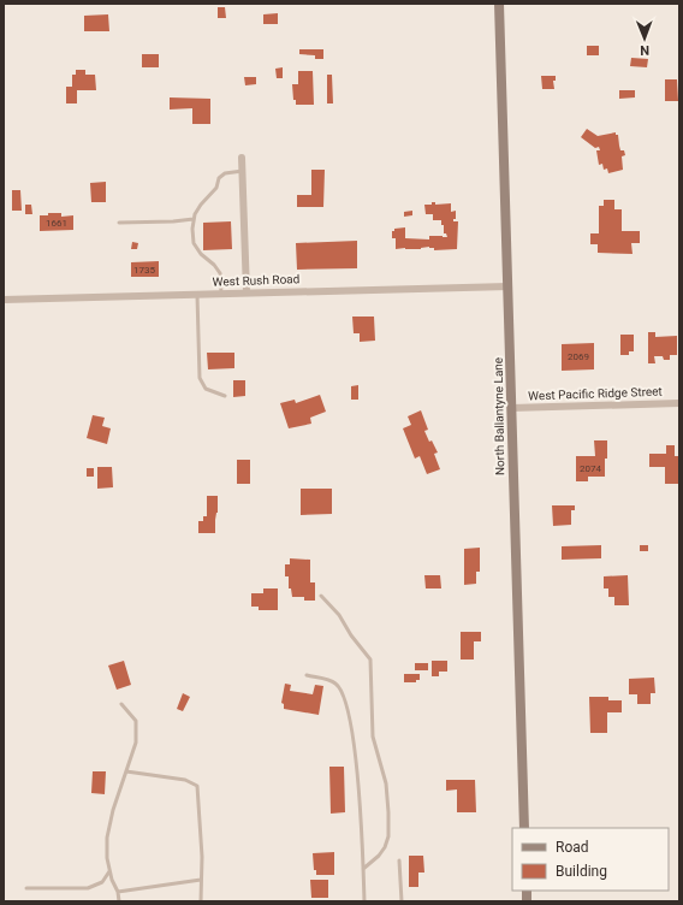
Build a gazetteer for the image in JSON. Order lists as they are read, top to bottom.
{
  "streets": {
    "street": ["West Rush Road", "West Pacific Ridge Street", "North Ballantyne Lane"]
  },
  "crossings": [
    ["West Rush Road", "North Ballantyne Lane"],
    ["West Pacific Ridge Street", "North Ballantyne Lane"]
  ],
  "house_numbers": [
    "1661",
    "1735",
    "2069",
    "2074"
  ],
  "legend": ["Road", "Building"],
  "north": "bottom"
}
